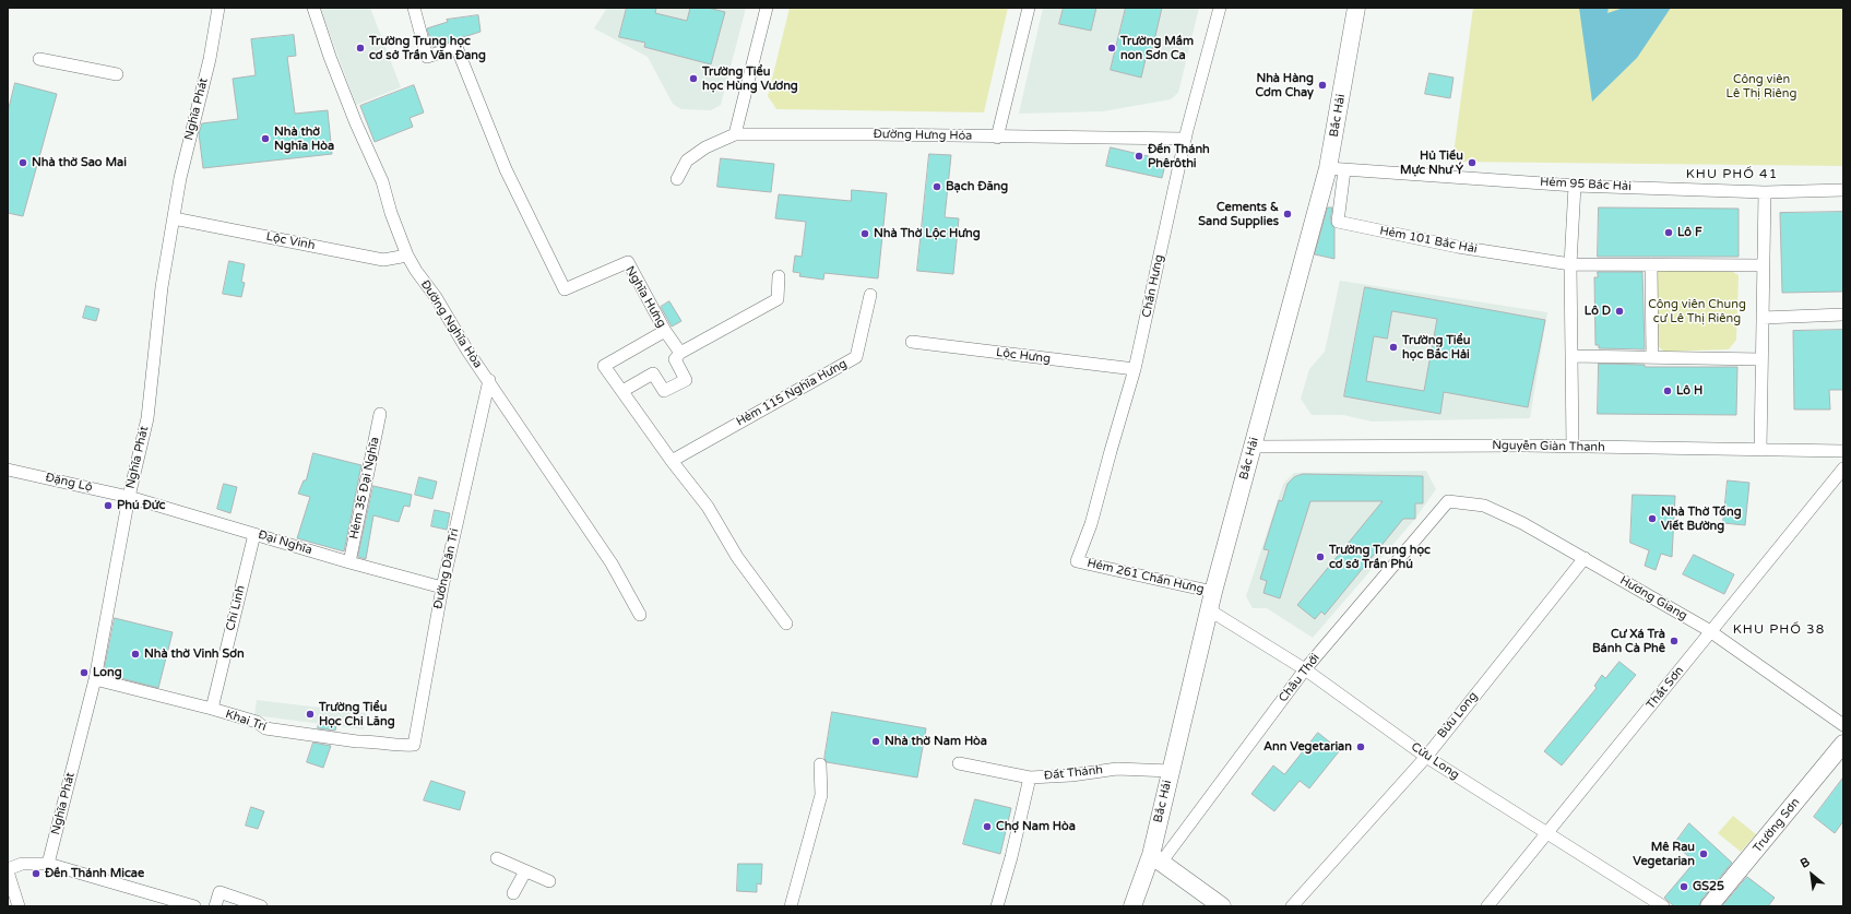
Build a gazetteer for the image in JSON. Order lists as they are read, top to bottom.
{
  "streets": {
    "street": [
      "Nghĩa Phát",
      "Bắc Hải",
      "Đường Hưng Hóa",
      "Hẻm 95 Bắc Hải",
      "Hẻm 101 Bắc Hải",
      "Lộc Vinh",
      "Chấn Hưng",
      "Nghĩa Hưng",
      "Đường Nghĩa Hòa",
      "Lộc Hưng",
      "Hẻm 115 Nghĩa Hưng",
      "Nguyễn Giàn Thanh",
      "Đặng Lộ",
      "Hẻm 35 Đại Nghĩa",
      "Đại Nghĩa",
      "Đường Dân Trí",
      "Hẻm 261 Chấn Hưng",
      "Hương Giang",
      "Chí Linh",
      "Châu Thới",
      "Thất Sơn",
      "Bửu Long",
      "Khai Trí",
      "Cửu Long",
      "Đất Thánh",
      "Trường Sơn"
    ]
  },
  "crossings": [
    ["Nghĩa Phát", "Lộc Vinh"],
    ["Nghĩa Phát", "Đặng Lộ"],
    ["Nghĩa Phát", "Đại Nghĩa"],
    ["Nghĩa Phát", "Khai Trí"],
    ["Bắc Hải", "Hẻm 95 Bắc Hải"],
    ["Bắc Hải", "Hẻm 101 Bắc Hải"],
    ["Bắc Hải", "Nguyễn Giàn Thanh"],
    ["Bắc Hải", "Hẻm 261 Chấn Hưng"],
    ["Bắc Hải", "Châu Thới"],
    ["Bắc Hải", "Cửu Long"],
    ["Bắc Hải", "Đất Thánh"],
    ["Đường Hưng Hóa", "Chấn Hưng"],
    ["Hẻm 95 Bắc Hải", "Hẻm 101 Bắc Hải"],
    ["Lộc Vinh", "Đường Nghĩa Hòa"],
    ["Chấn Hưng", "Lộc Hưng"],
    ["Chấn Hưng", "Hẻm 261 Chấn Hưng"],
    ["Nghĩa Hưng", "Hẻm 115 Nghĩa Hưng"],
    ["Đường Nghĩa Hòa", "Đường Dân Trí"],
    ["Đặng Lộ", "Đại Nghĩa"],
    ["Hẻm 35 Đại Nghĩa", "Đại Nghĩa"],
    ["Đại Nghĩa", "Đường Dân Trí"],
    ["Đại Nghĩa", "Chí Linh"],
    ["Đường Dân Trí", "Khai Trí"],
    ["Hương Giang", "Châu Thới"],
    ["Hương Giang", "Thất Sơn"],
    ["Hương Giang", "Bửu Long"],
    ["Chí Linh", "Khai Trí"],
    ["Châu Thới", "Cửu Long"],
    ["Thất Sơn", "Cửu Long"],
    ["Bửu Long", "Cửu Long"]
  ],
  "districts": ["KHU PHỐ 41", "KHU PHỐ 38"],
  "parks": ["Công viên Lê Thị Riêng", "Công viên Chung cư Lê Thị Riêng"],
  "places": [
    "Trường Trung học cơ sở Trần Văn Đang",
    "Trường Mầm non Sơn Ca",
    "Trường Tiểu học Hùng Vương",
    "Nhà Hàng Cơm Chay",
    "Nhà thờ Nghĩa Hòa",
    "Đến Thánh Phêrôthi",
    "Nhà thờ Sao Mai",
    "Hủ Tiếu Mực Như Ý",
    "Bạch Đăng",
    "Cements & Sand Supplies",
    "Lô F",
    "Nhà Thờ Lộc Hưng",
    "Lô D",
    "Trường Tiểu học Bắc Hải",
    "Lô H",
    "Phú Đức",
    "Nhà Thờ Tống Viết Bường",
    "Trường Trung học cơ sở Trần Phú",
    "Cư Xá Trà Bánh Cà Phê",
    "Nhà thờ Vinh Sơn",
    "Long",
    "Trường Tiểu Học Chi Lăng",
    "Nhà thờ Nam Hòa",
    "Ann Vegetarian",
    "Chợ Nam Hòa",
    "Mê Rau Vegetarian",
    "Đền Thánh Micae",
    "GS25"
  ],
  "north": "top left"
}
